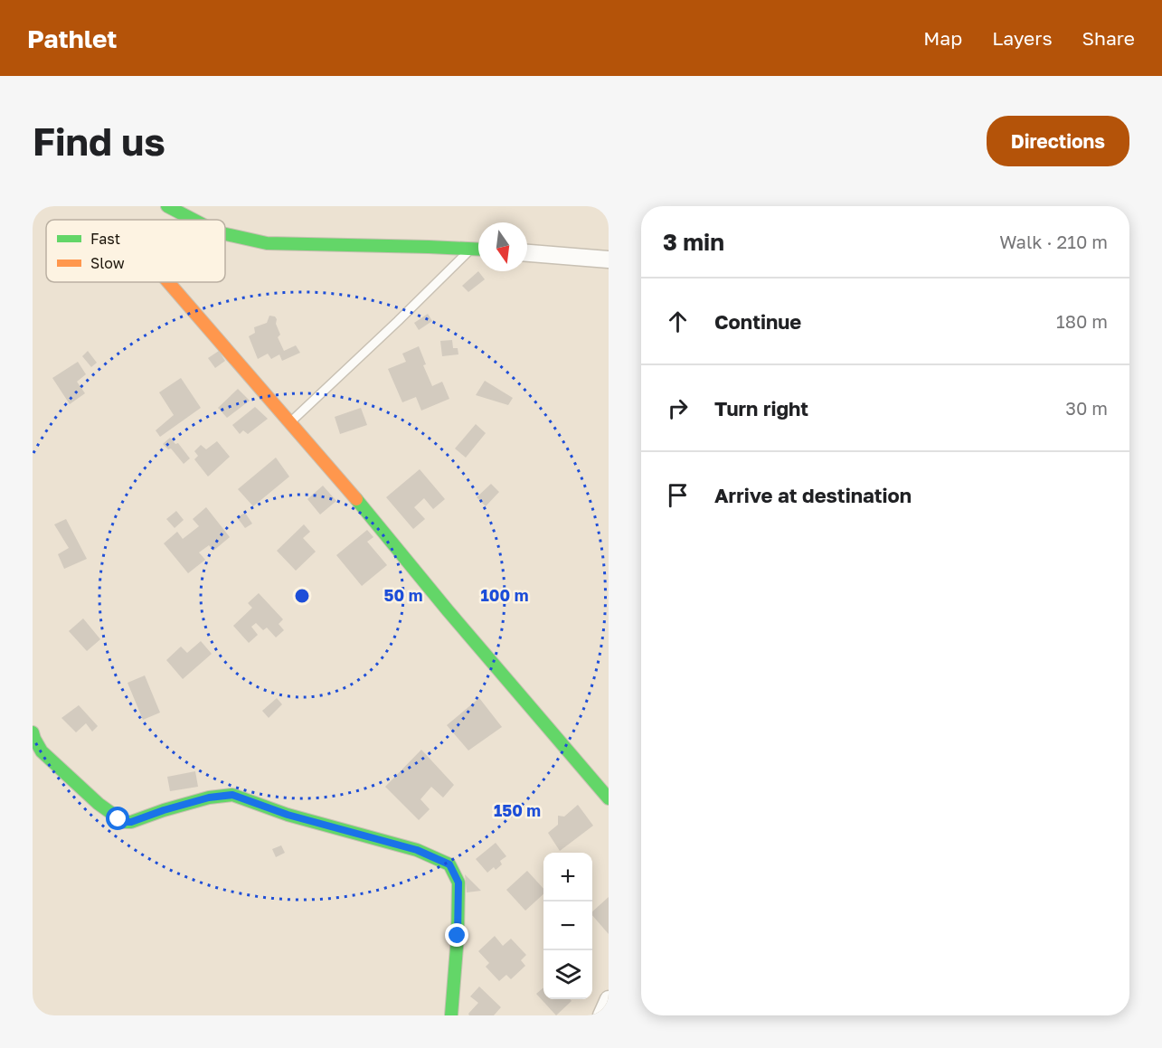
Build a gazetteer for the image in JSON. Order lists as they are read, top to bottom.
{
  "legend": ["Fast", "Slow"],
  "north": "bottom",
  "page": {
    "header": "Pathlet",
    "nav": ["Map", "Layers", "Share"],
    "buttons": "Directions",
    "title": "Find us",
    "heading": ["3 min", "Walk · 210 m"],
    "list": [
      ["Continue", "180 m"],
      ["Turn right", "30 m"],
      "Arrive at destination"
    ],
    "map_buttons": ["+", "−"]
  },
  "rings": ["50 m", "100 m", "150 m"]
}
